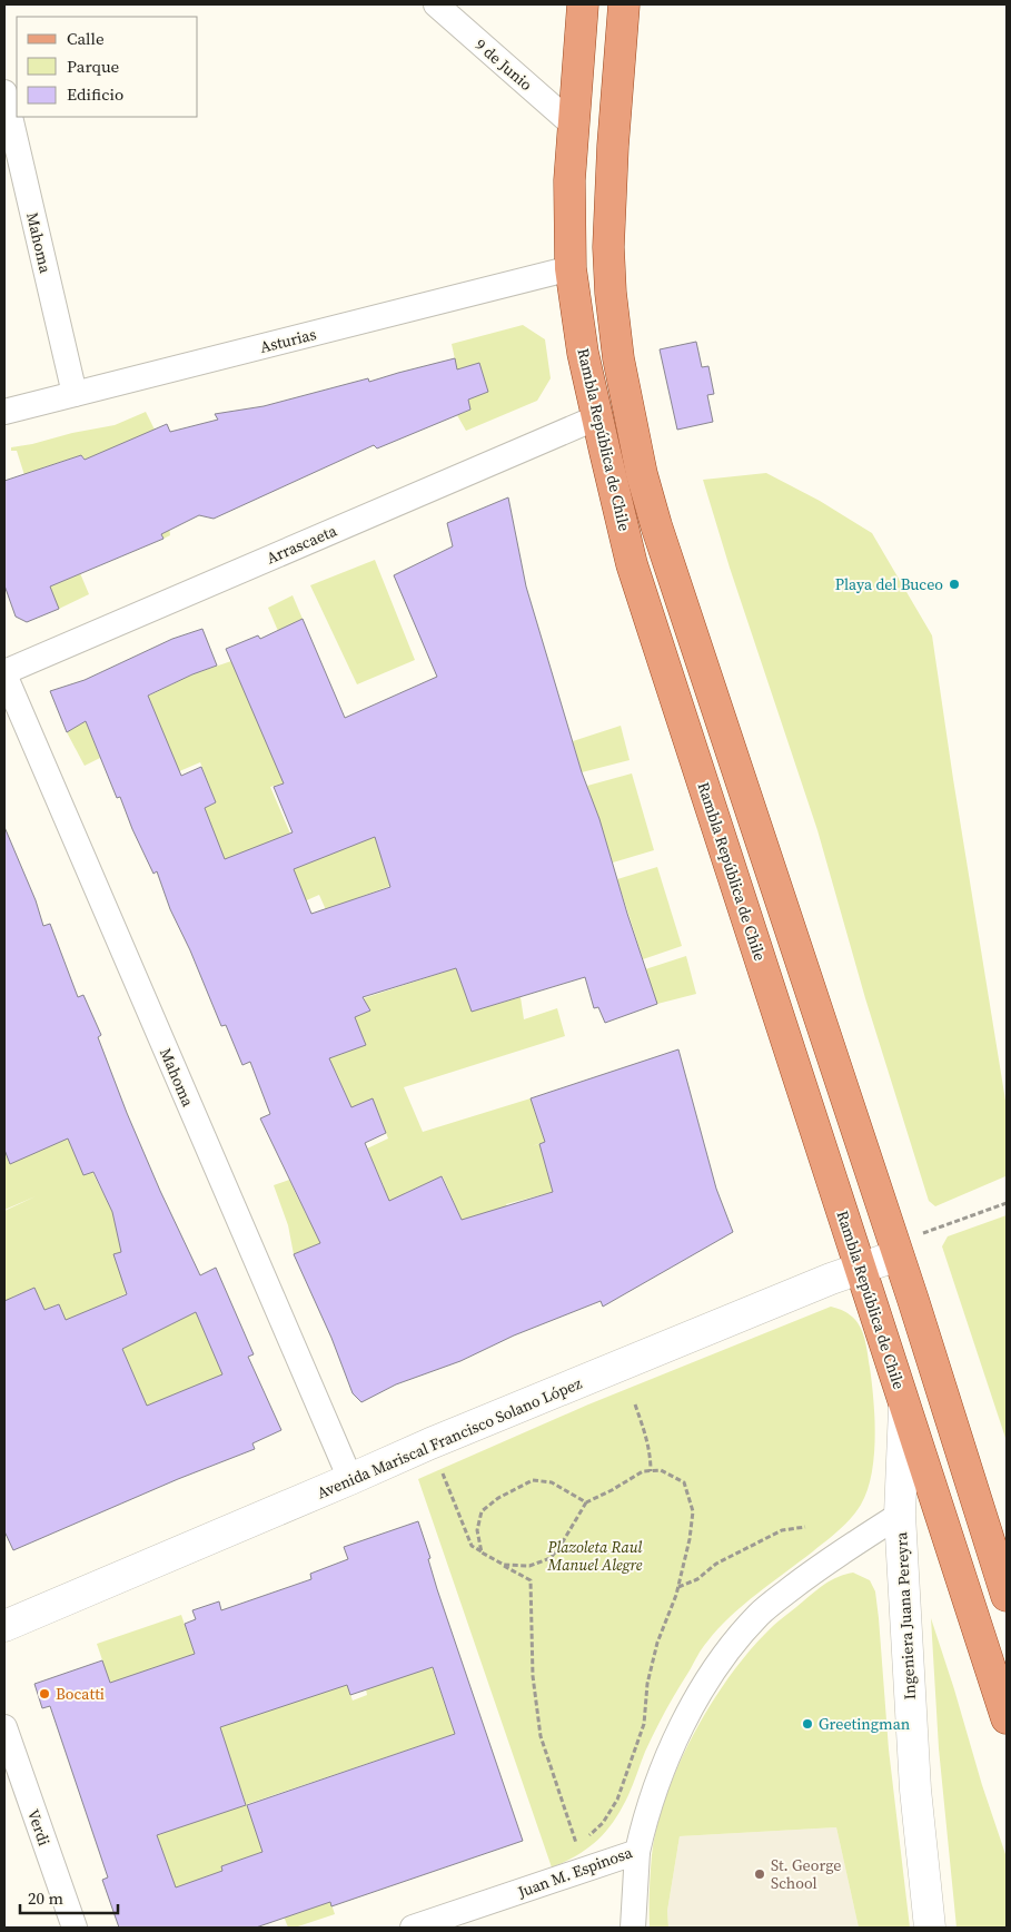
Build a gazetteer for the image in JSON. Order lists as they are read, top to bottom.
{
  "streets": {
    "main road": ["Rambla República de Chile"],
    "street": [
      "9 de Junio",
      "Mahoma",
      "Asturias",
      "Arrascaeta",
      "Avenida Mariscal Francisco Solano López",
      "Ingeniera Juana Pereyra",
      "Verdi",
      "Juan M. Espinosa"
    ]
  },
  "crossings": [
    ["9 de Junio", "Rambla República de Chile"],
    ["Mahoma", "Asturias"],
    ["Mahoma", "Arrascaeta"],
    ["Mahoma", "Avenida Mariscal Francisco Solano López"],
    ["Asturias", "Rambla República de Chile"],
    ["Rambla República de Chile", "Arrascaeta"],
    ["Rambla República de Chile", "Avenida Mariscal Francisco Solano López"],
    ["Rambla República de Chile", "Ingeniera Juana Pereyra"],
    ["Ingeniera Juana Pereyra", "Juan M. Espinosa"]
  ],
  "parks": ["Plazoleta Raul Manuel Alegre"],
  "places": [
    "Playa del Buceo",
    "Bocatti",
    "Greetingman",
    "St. George School"
  ],
  "legend": ["Calle", "Parque", "Edificio"],
  "scale_bar": "20 m"
}
